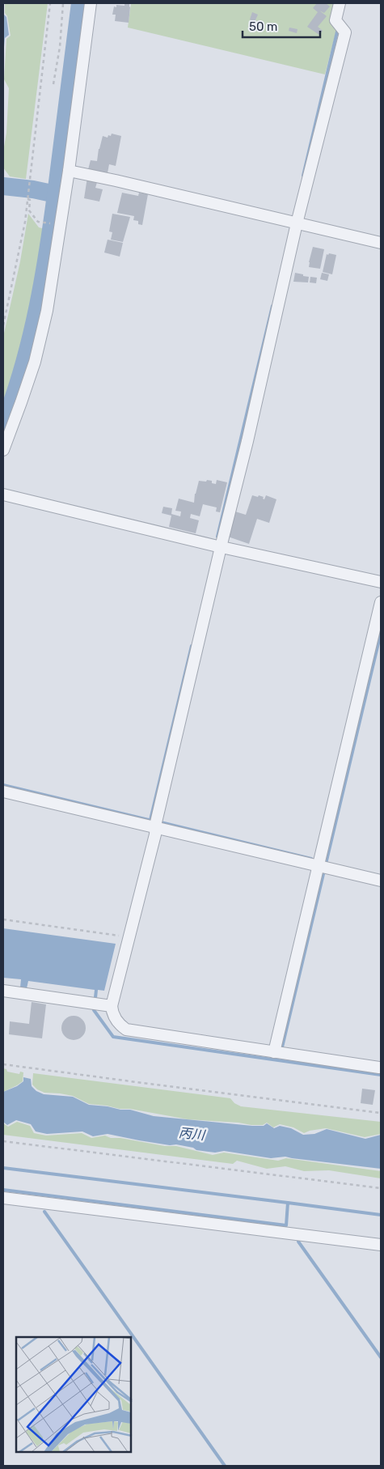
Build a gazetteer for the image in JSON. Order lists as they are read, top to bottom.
{
  "water": ["丙川"],
  "scale_bar": "50 m"
}
